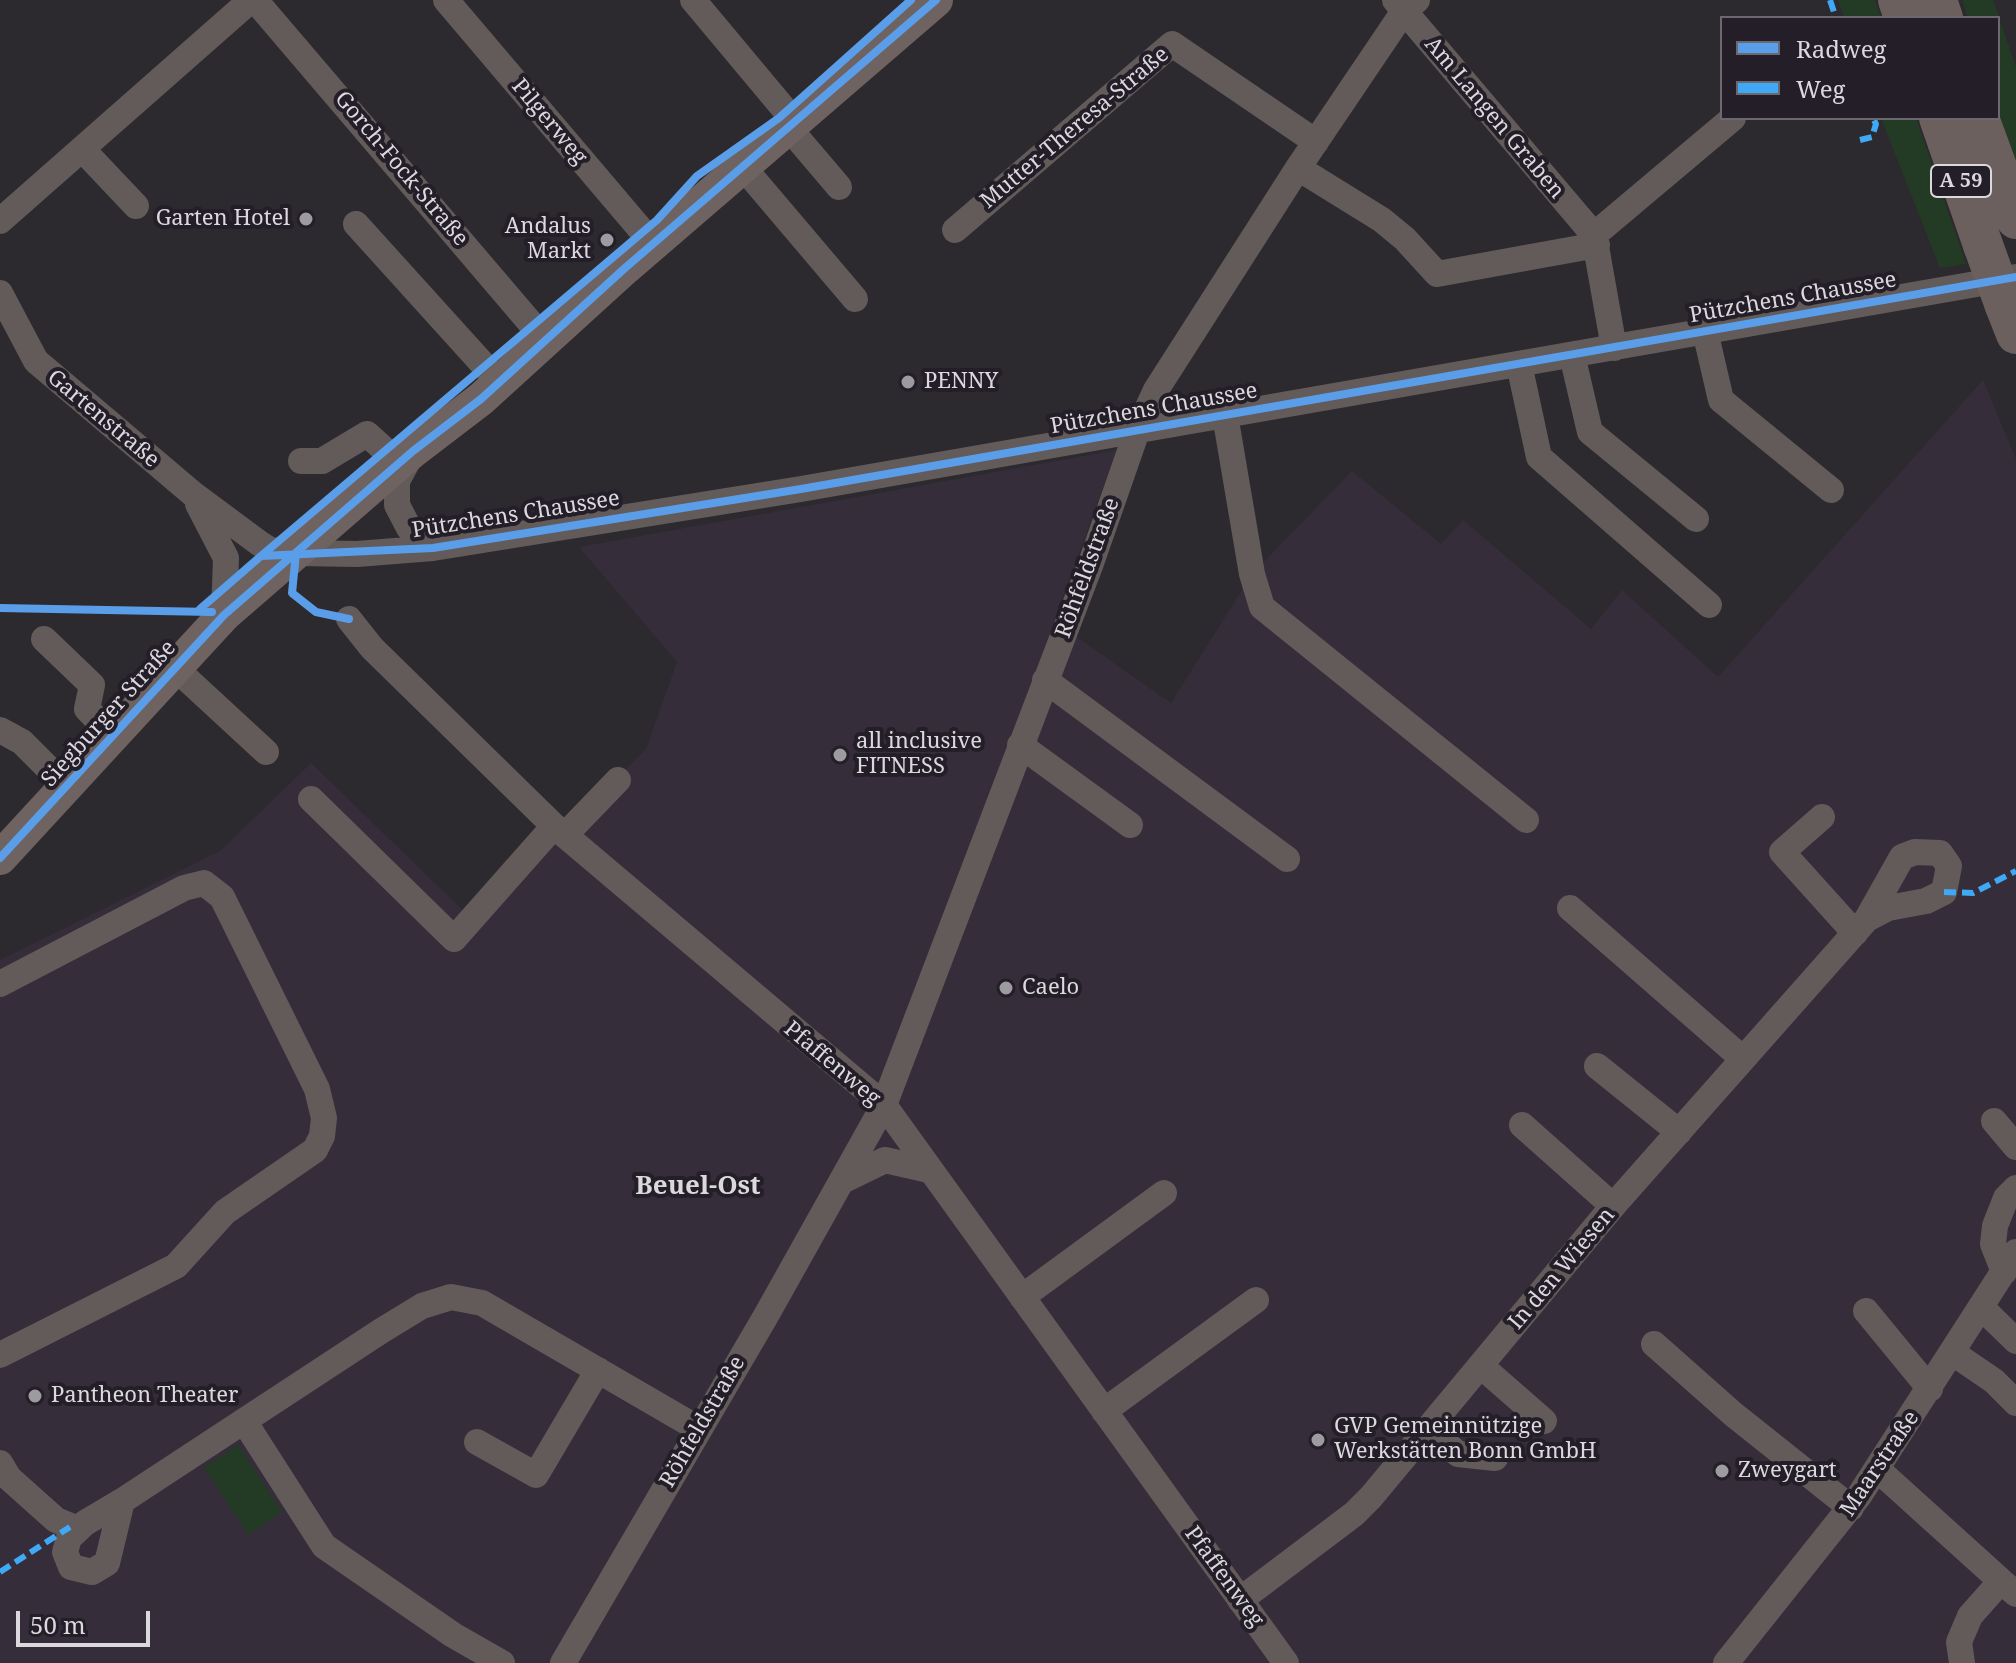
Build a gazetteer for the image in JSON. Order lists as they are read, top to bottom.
{
  "streets": {
    "highway": ["A 59"],
    "main road": ["Siegburger Straße"],
    "street": [
      "Am Langen Graben",
      "Pilgerweg",
      "Mutter-Theresa-Straße",
      "Gorch-Fock-Straße",
      "Pützchens Chaussee",
      "Gartenstraße",
      "Röhfeldstraße",
      "Pfaffenweg",
      "In den Wiesen",
      "Maarstraße"
    ]
  },
  "crossings": [
    ["Am Langen Graben", "Röhfeldstraße"],
    ["Pilgerweg", "Siegburger Straße"],
    ["Mutter-Theresa-Straße", "Röhfeldstraße"],
    ["Gorch-Fock-Straße", "Siegburger Straße"],
    ["A 59", "Pützchens Chaussee"],
    ["Pützchens Chaussee", "Gartenstraße"],
    ["Pützchens Chaussee", "Röhfeldstraße"],
    ["Pützchens Chaussee", "Siegburger Straße"],
    ["Gartenstraße", "Siegburger Straße"],
    ["Röhfeldstraße", "Pfaffenweg"],
    ["Pfaffenweg", "In den Wiesen"]
  ],
  "districts": ["Beuel-Ost"],
  "places": [
    "Garten Hotel",
    "Andalus Markt",
    "PENNY",
    "all inclusive FITNESS",
    "Caelo",
    "Pantheon Theater",
    "GVP Gemeinnützige Werkstätten Bonn GmbH",
    "Zweygart"
  ],
  "legend": ["Radweg", "Weg"],
  "scale_bar": "50 m"
}
